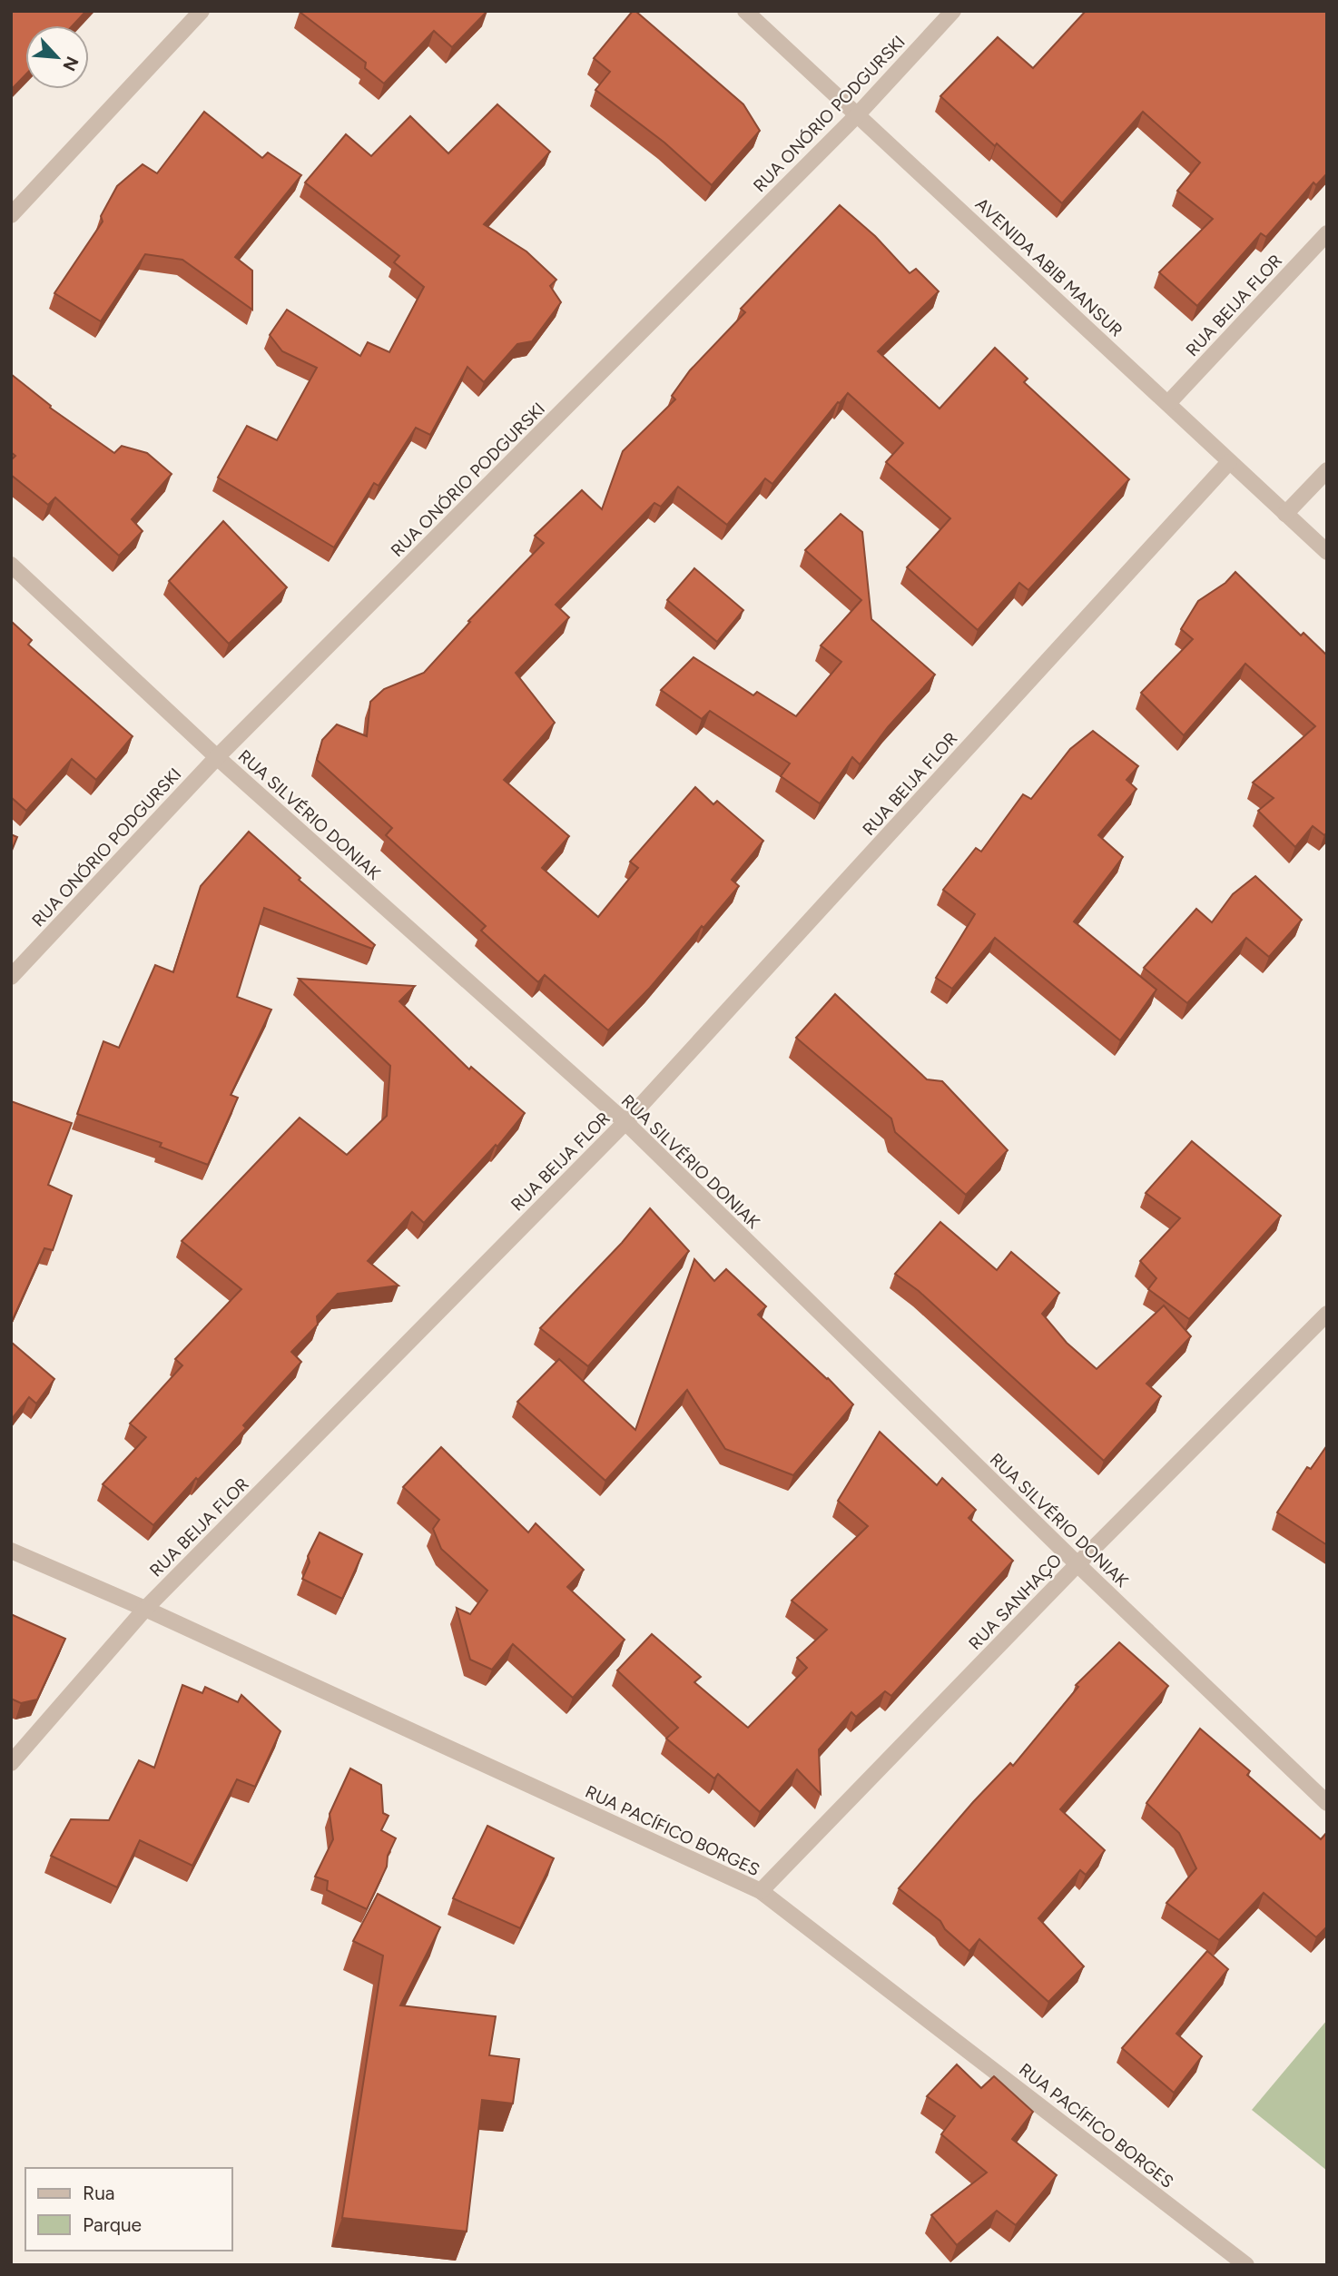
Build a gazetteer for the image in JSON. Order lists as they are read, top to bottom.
{
  "streets": {
    "street": [
      "RUA ONÓRIO PODGURSKI",
      "AVENIDA ABIB MANSUR",
      "RUA BEIJA FLOR",
      "RUA SILVÉRIO DONIAK",
      "RUA SANHAÇO",
      "RUA PACÍFICO BORGES"
    ]
  },
  "crossings": [
    ["RUA ONÓRIO PODGURSKI", "AVENIDA ABIB MANSUR"],
    ["RUA ONÓRIO PODGURSKI", "RUA SILVÉRIO DONIAK"],
    ["AVENIDA ABIB MANSUR", "RUA BEIJA FLOR"],
    ["RUA BEIJA FLOR", "RUA SILVÉRIO DONIAK"],
    ["RUA BEIJA FLOR", "RUA PACÍFICO BORGES"],
    ["RUA SILVÉRIO DONIAK", "RUA SANHAÇO"],
    ["RUA SANHAÇO", "RUA PACÍFICO BORGES"]
  ],
  "legend": ["Rua", "Parque"],
  "north": "bottom right"
}
